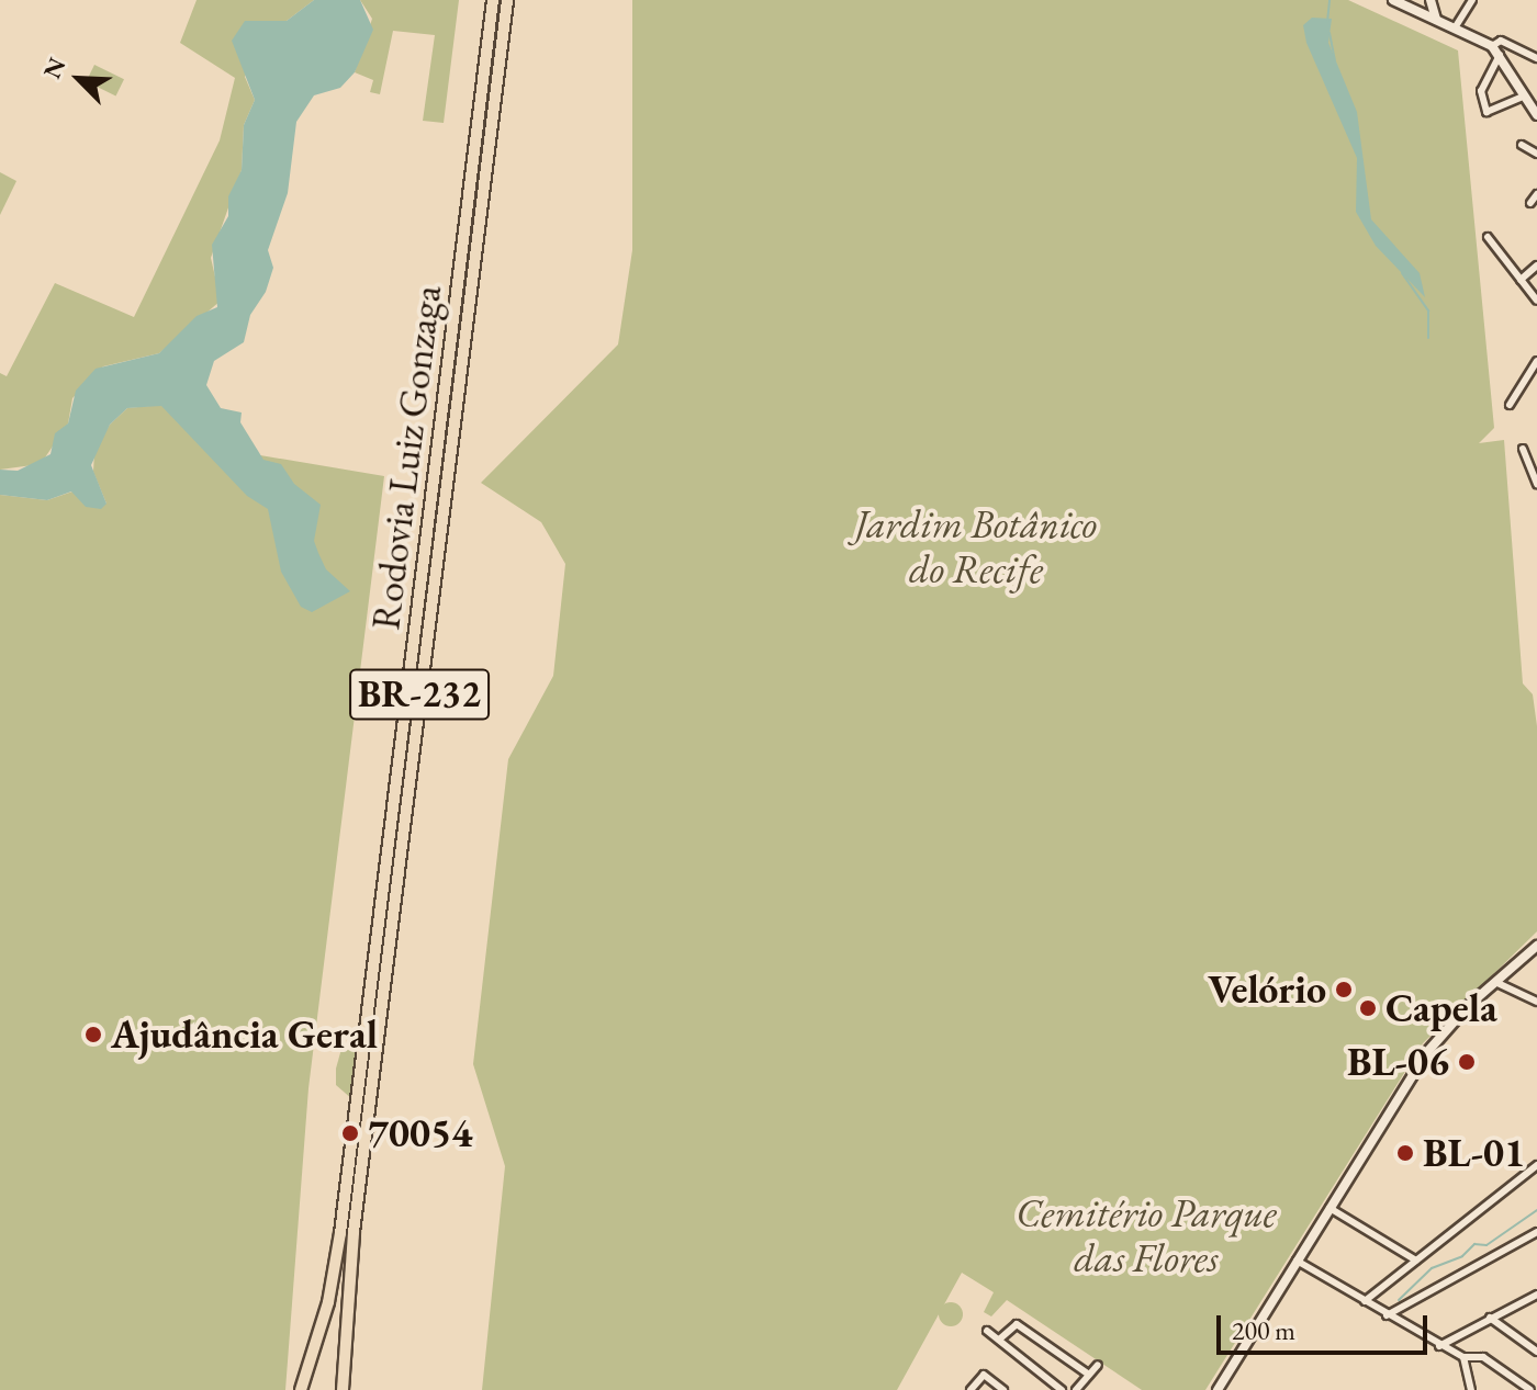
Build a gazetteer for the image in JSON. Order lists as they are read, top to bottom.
{
  "streets": {
    "highway": ["Rodovia Luiz Gonzaga", "BR-232"]
  },
  "parks": ["Jardim Botânico do Recife", "Cemitério Parque das Flores"],
  "places": [
    "Velório",
    "Capela",
    "Ajudância Geral",
    "BL-06",
    "70054",
    "BL-01"
  ],
  "scale_bar": "200 m",
  "north": "top left"
}
